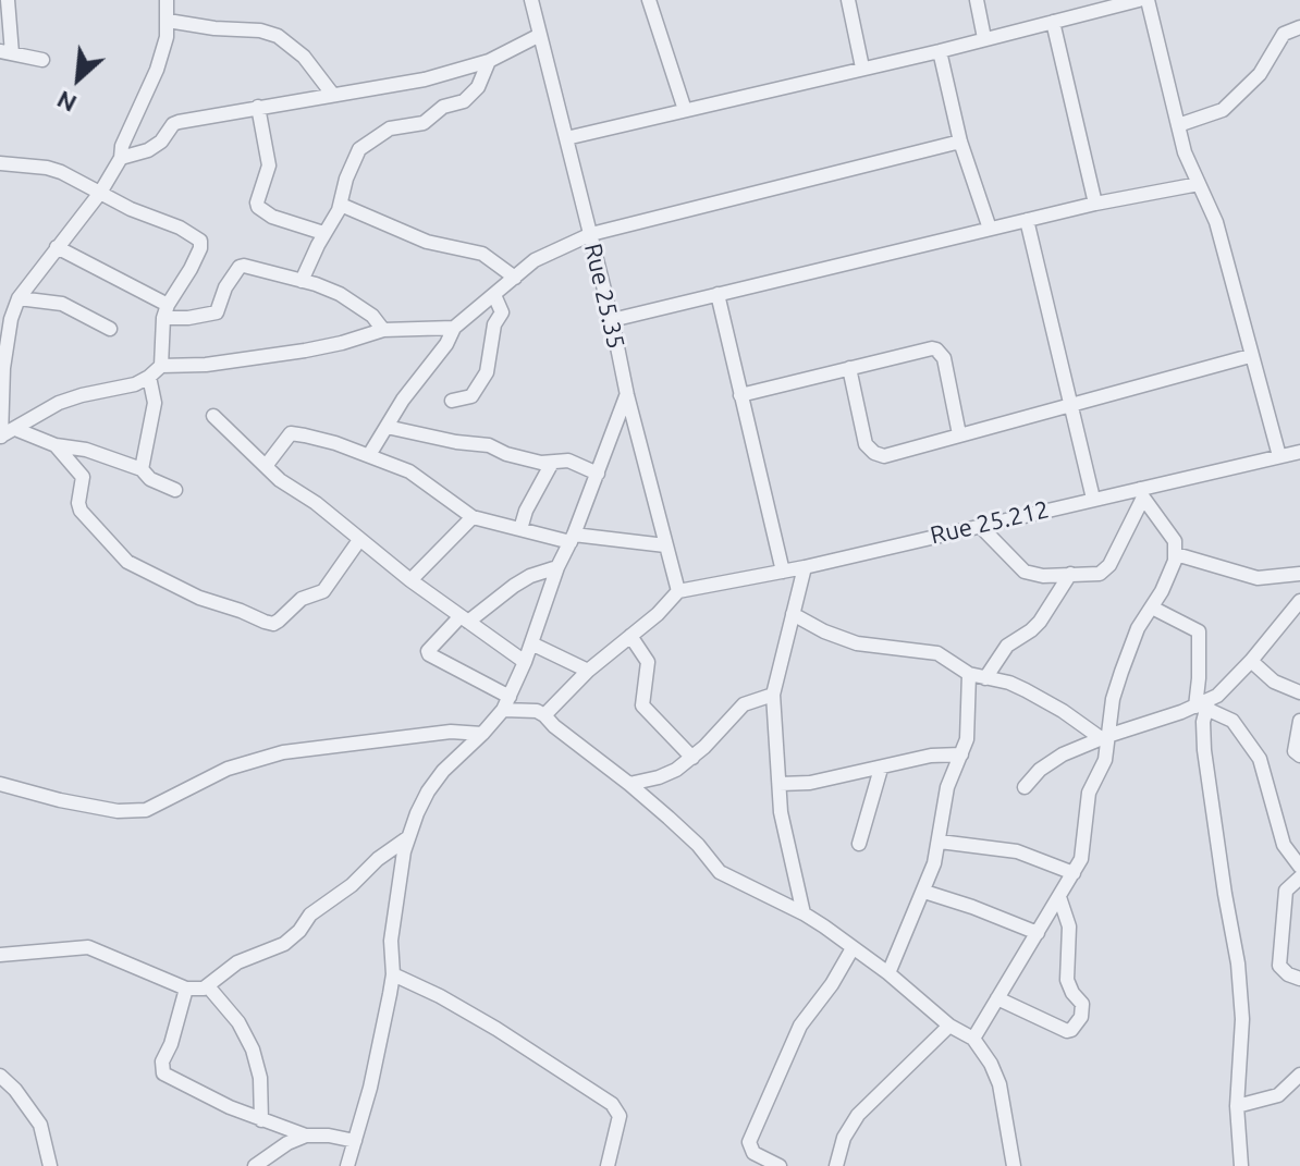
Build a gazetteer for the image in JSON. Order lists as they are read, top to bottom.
{
  "streets": {
    "street": ["Rue 25.35", "Rue 25.212"]
  },
  "crossings": [
    ["Rue 25.35", "Rue 25.212"]
  ],
  "north": "bottom left"
}
